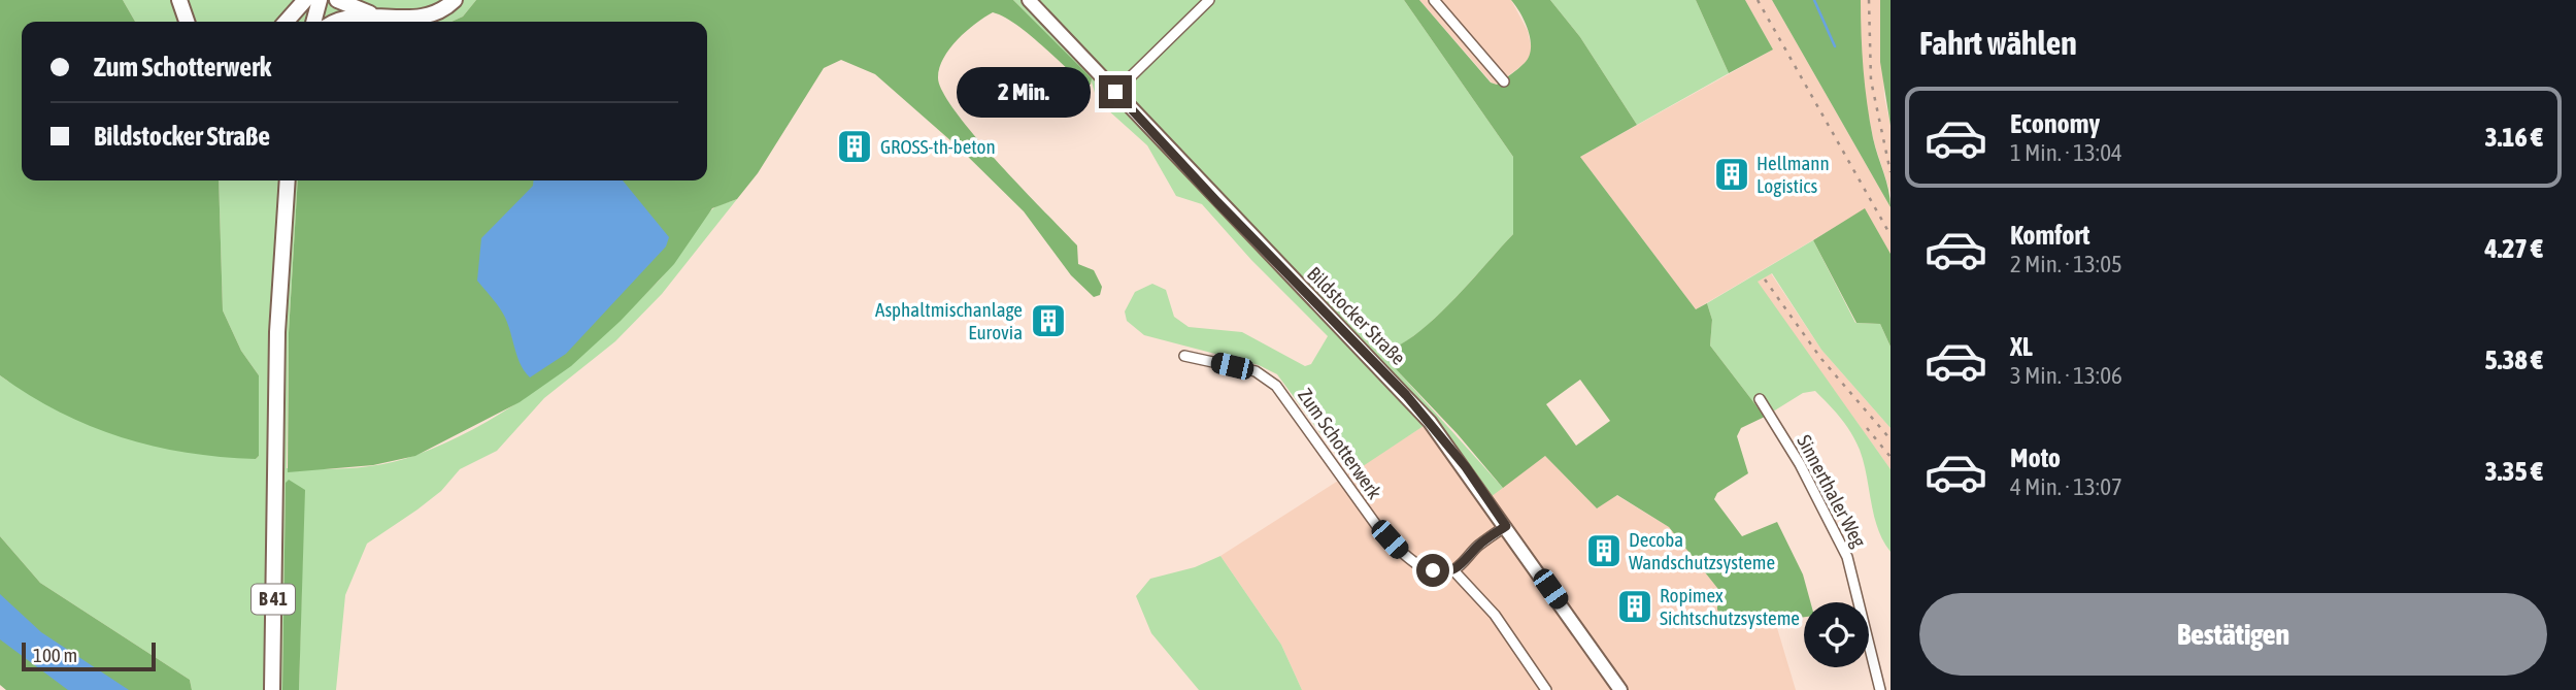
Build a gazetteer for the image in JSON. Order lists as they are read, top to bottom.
{
  "streets": {
    "highway": ["B 41"],
    "main road": ["Bildstocker Straße"],
    "street": ["Zum Schotterwerk", "Sinnerthaler Weg"]
  },
  "places": {
    "building": [
      "GROSS-th-beton",
      "Hellmann Logistics",
      "Asphaltmischanlage Eurovia",
      "Decoba Wandschutzsysteme",
      "Ropimex Sichtschutzsysteme"
    ]
  },
  "scale_bar": "100 m",
  "page": {
    "heading": "Fahrt wählen",
    "banner": ["Zum Schotterwerk", "Bildstocker Straße"],
    "bubble": "2 Min.",
    "list": [
      {
        "name": "Economy",
        "note": "1 Min. · 13:04",
        "value": "3.16 €"
      },
      {
        "name": "Komfort",
        "note": "2 Min. · 13:05",
        "value": "4.27 €"
      },
      {
        "name": "XL",
        "note": "3 Min. · 13:06",
        "value": "5.38 €"
      },
      {
        "name": "Moto",
        "note": "4 Min. · 13:07",
        "value": "3.35 €"
      }
    ],
    "buttons": "Bestätigen",
    "scale": "100 m"
  }
}
